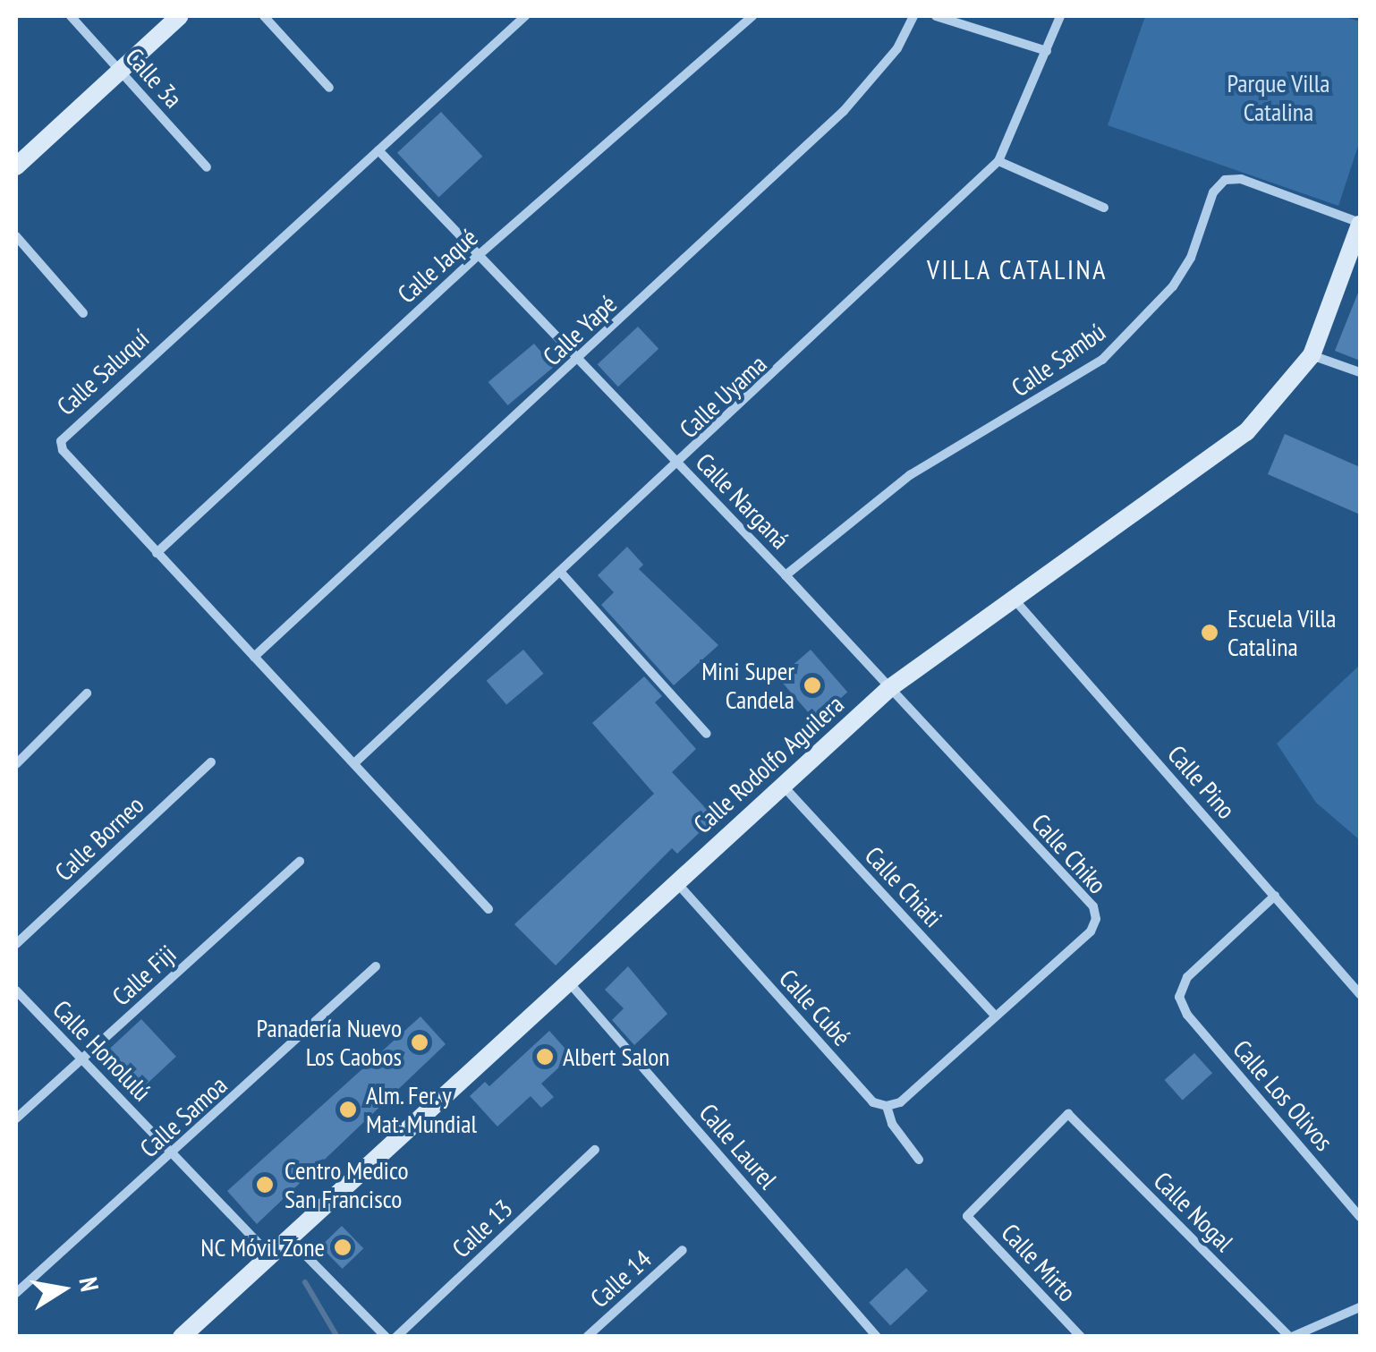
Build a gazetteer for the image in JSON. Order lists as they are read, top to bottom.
{
  "streets": {
    "street": [
      "Calle 3a",
      "Calle Jaqué",
      "Calle Yapé",
      "Calle Sambú",
      "Calle Saluquí",
      "Calle Uyama",
      "Calle Narganá",
      "Calle Rodolfo Aguilera",
      "Calle Pino",
      "Calle Borneo",
      "Calle Chiko",
      "Calle Chiati",
      "Calle Fiji",
      "Calle Cubé",
      "Calle Honolulú",
      "Calle Los Olivos",
      "Calle Samoa",
      "Calle Laurel",
      "Calle Nogal",
      "Calle 13",
      "Calle Mirto",
      "Calle 14"
    ]
  },
  "crossings": [
    ["Calle Jaqué", "Calle Saluquí"],
    ["Calle Jaqué", "Calle Narganá"],
    ["Calle Yapé", "Calle Saluquí"],
    ["Calle Yapé", "Calle Narganá"],
    ["Calle Sambú", "Calle Narganá"],
    ["Calle Sambú", "Calle Rodolfo Aguilera"],
    ["Calle Saluquí", "Calle Uyama"],
    ["Calle Saluquí", "Calle Narganá"],
    ["Calle Uyama", "Calle Narganá"],
    ["Calle Narganá", "Calle Rodolfo Aguilera"],
    ["Calle Narganá", "Calle Chiko"],
    ["Calle Rodolfo Aguilera", "Calle Pino"],
    ["Calle Rodolfo Aguilera", "Calle Chiko"],
    ["Calle Rodolfo Aguilera", "Calle Chiati"],
    ["Calle Rodolfo Aguilera", "Calle Cubé"],
    ["Calle Rodolfo Aguilera", "Calle Honolulú"],
    ["Calle Rodolfo Aguilera", "Calle Laurel"],
    ["Calle Pino", "Calle Los Olivos"],
    ["Calle Chiko", "Calle Chiati"],
    ["Calle Chiko", "Calle Cubé"],
    ["Calle Fiji", "Calle Honolulú"],
    ["Calle Honolulú", "Calle Samoa"],
    ["Calle Nogal", "Calle Mirto"]
  ],
  "districts": ["VILLA CATALINA"],
  "parks": ["Parque Villa Catalina"],
  "places": [
    "Escuela Villa Catalina",
    "Mini Super Candela",
    "Panadería Nuevo Los Caobos",
    "Albert Salon",
    "Alm. Fer. y Mat. Mundial",
    "Centro Medico San Francisco",
    "NC Móvil Zone"
  ],
  "north": "right"
}
